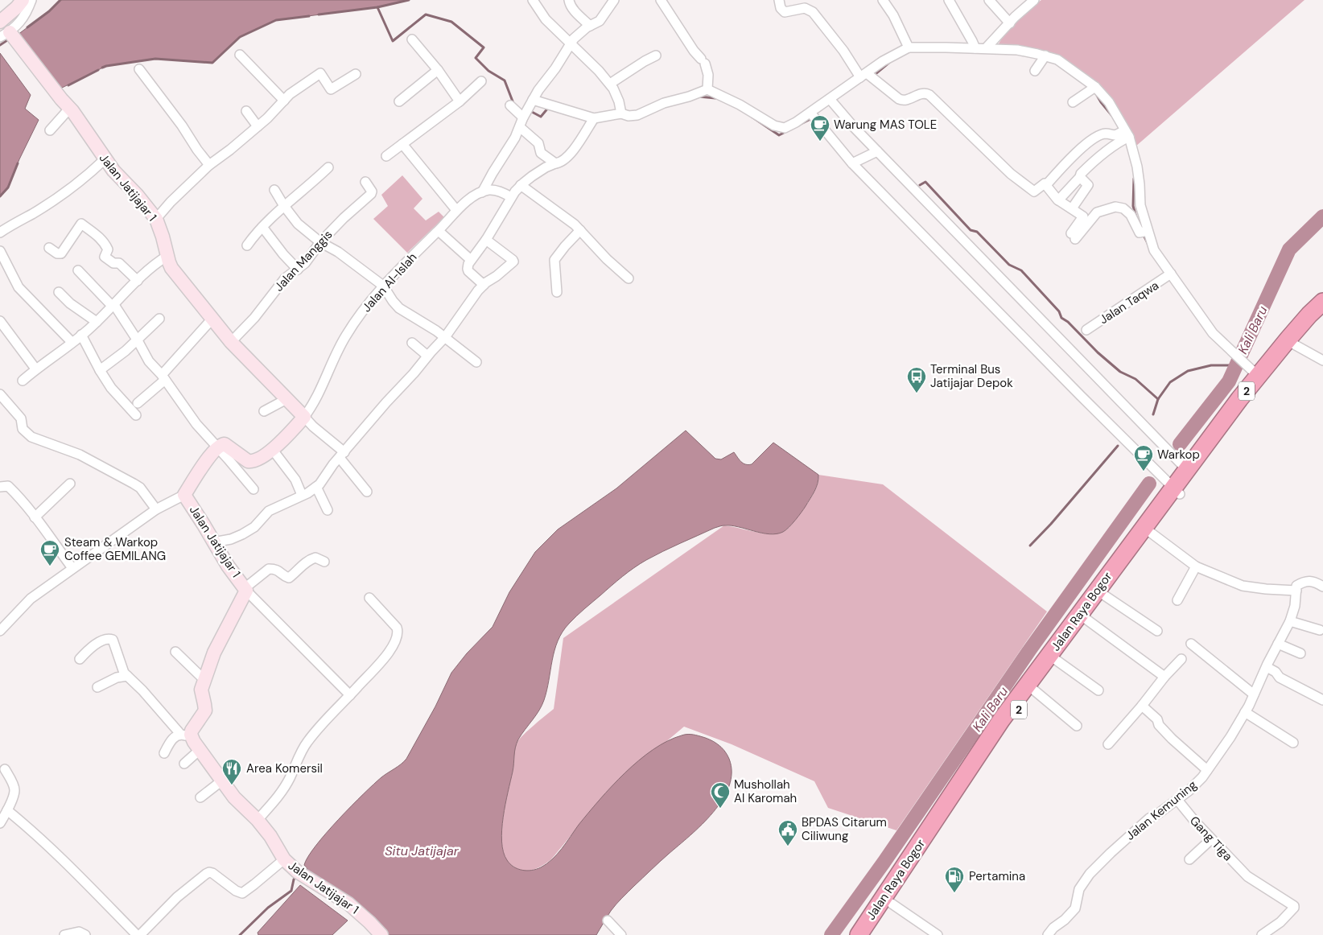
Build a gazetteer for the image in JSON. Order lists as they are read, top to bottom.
{
  "streets": {
    "highway": ["2", "Jalan Raya Bogor"],
    "street": [
      "Jalan Jatijajar 1",
      "Jalan Manggis",
      "Jalan Al-Islah",
      "Jalan Taqwa",
      "Jalan Kemuning",
      "Gang Tiga"
    ]
  },
  "crossings": [
    ["Jalan Jatijajar 1", "Jalan Manggis"],
    ["Jalan Jatijajar 1", "Jalan Al-Islah"],
    ["Jalan Kemuning", "Gang Tiga"]
  ],
  "water": ["Kali Baru", "Situ Jatijajar"],
  "places": {
    "cafe": ["Warung MAS TOLE", "Warkop", "Steam & Warkop Coffee GEMILANG"],
    "bus stop": ["Terminal Bus Jatijajar Depok"],
    "restaurant": ["Area Komersil"],
    "mosque": ["Mushollah Al Karomah"],
    "public building": ["BPDAS Citarum Ciliwung"],
    "fuel station": ["Pertamina"]
  }
}
